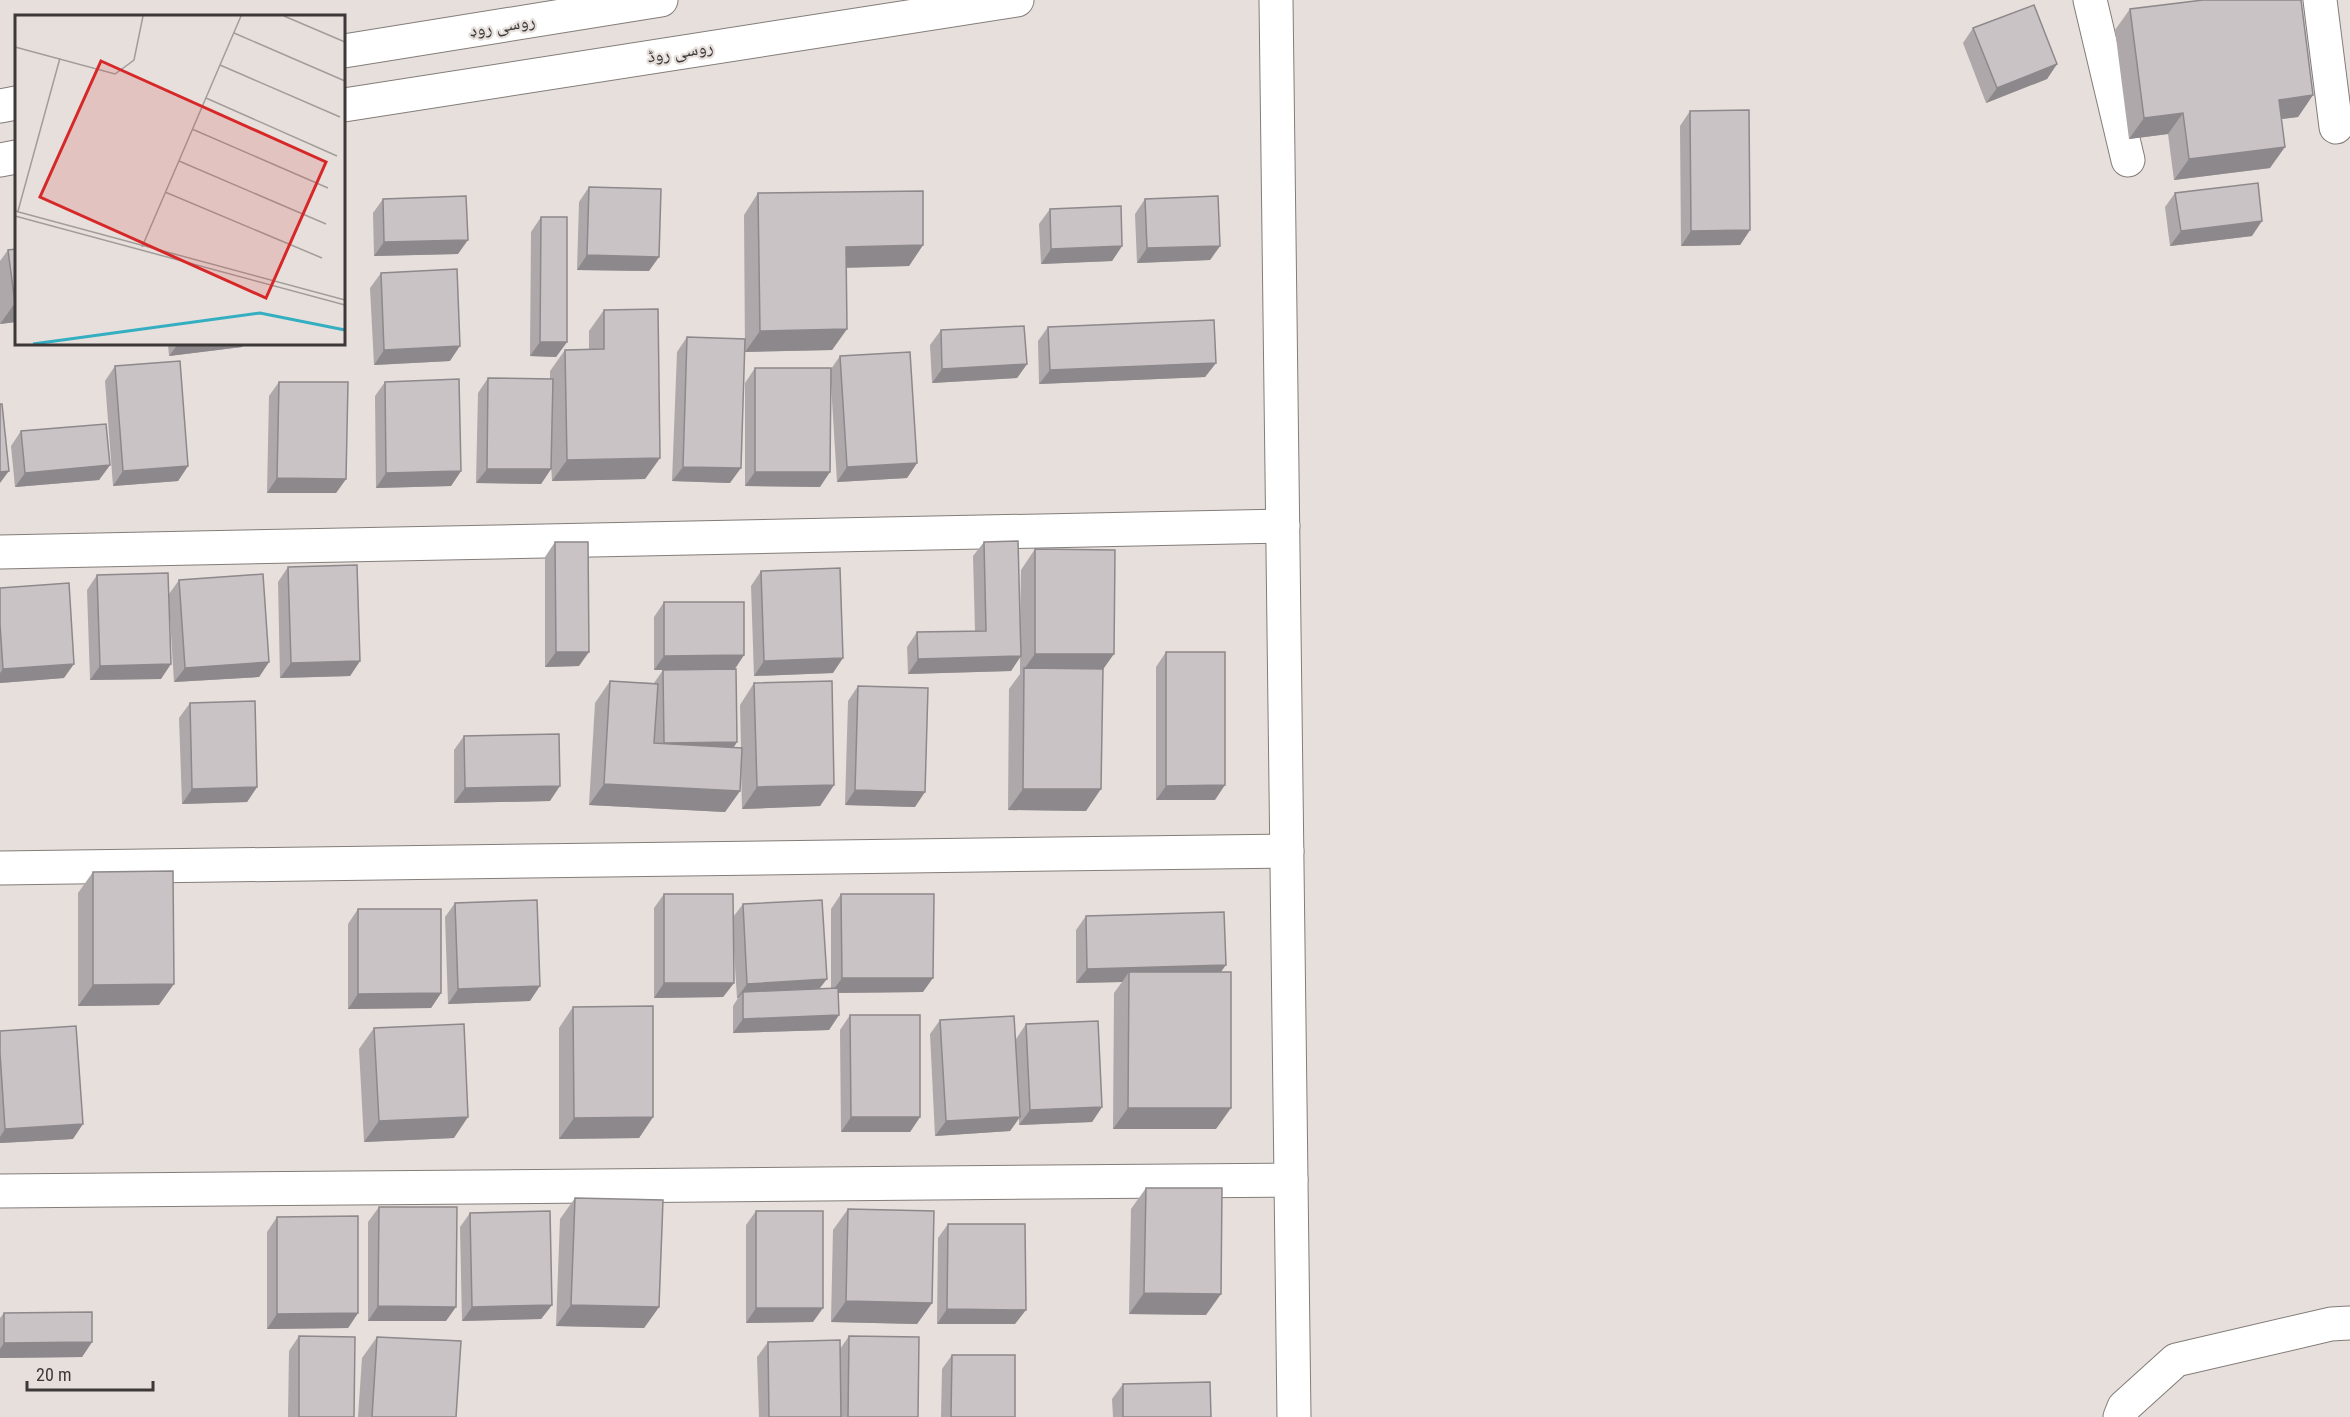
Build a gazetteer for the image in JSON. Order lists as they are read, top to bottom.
{
  "streets": {
    "street": ["روسی روډ", "روسی روڈ"]
  },
  "scale_bar": "20 m"
}
